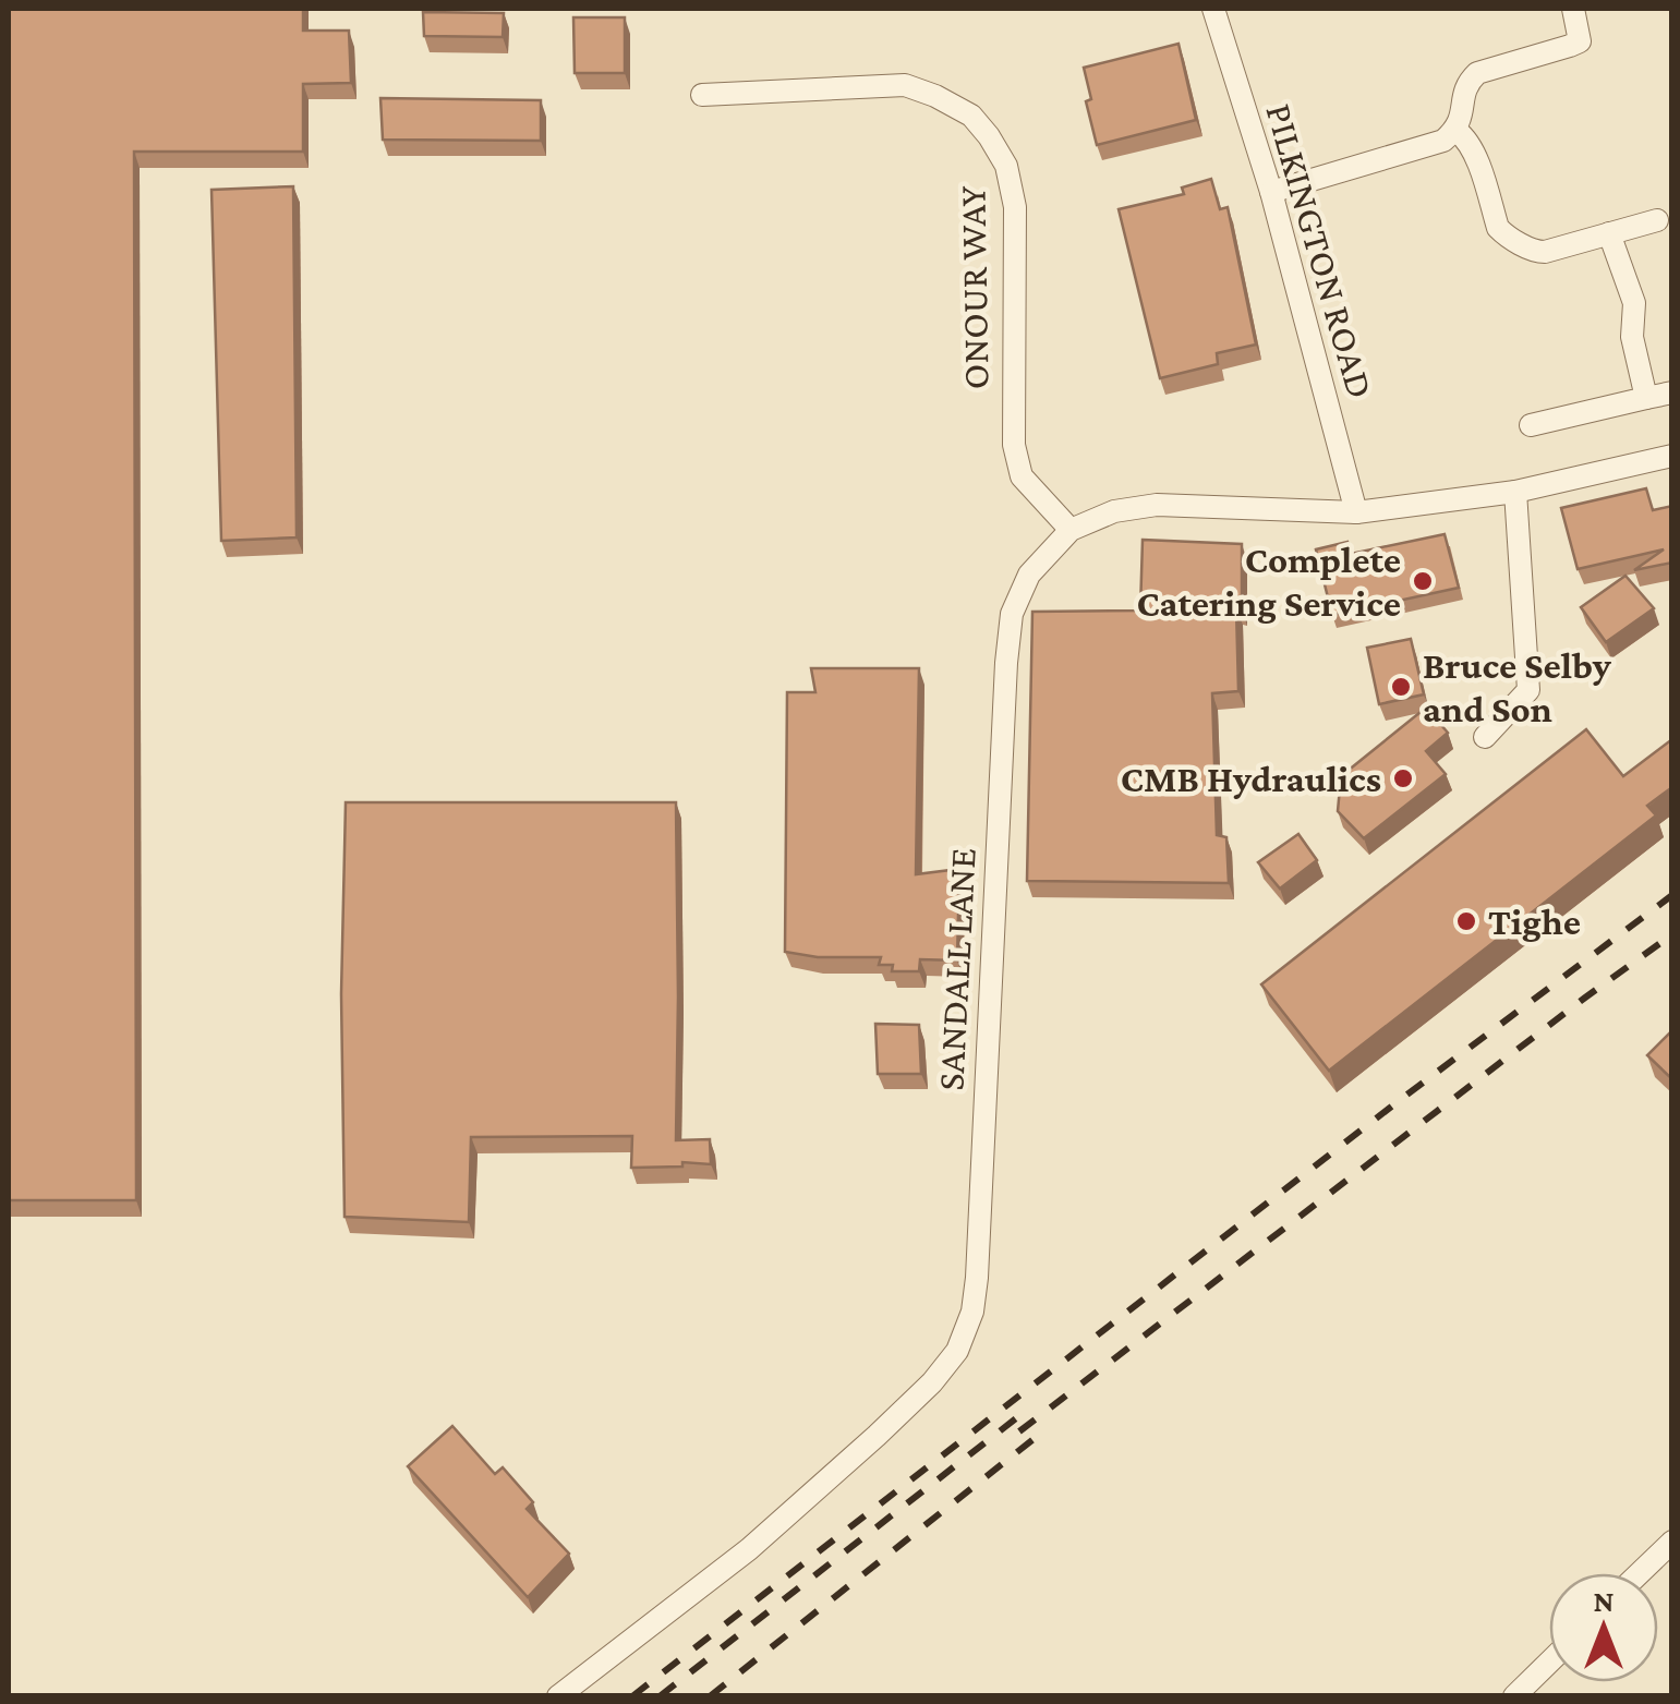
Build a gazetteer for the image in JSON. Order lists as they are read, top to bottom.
{
  "streets": {
    "street": ["PILKINGTON ROAD", "ONOUR WAY", "SANDALL LANE"]
  },
  "crossings": [
    ["PILKINGTON ROAD", "SANDALL LANE"],
    ["ONOUR WAY", "SANDALL LANE"]
  ],
  "places": [
    "Complete Catering Service",
    "Bruce Selby and Son",
    "CMB Hydraulics",
    "Tighe"
  ],
  "north": "top"
}
